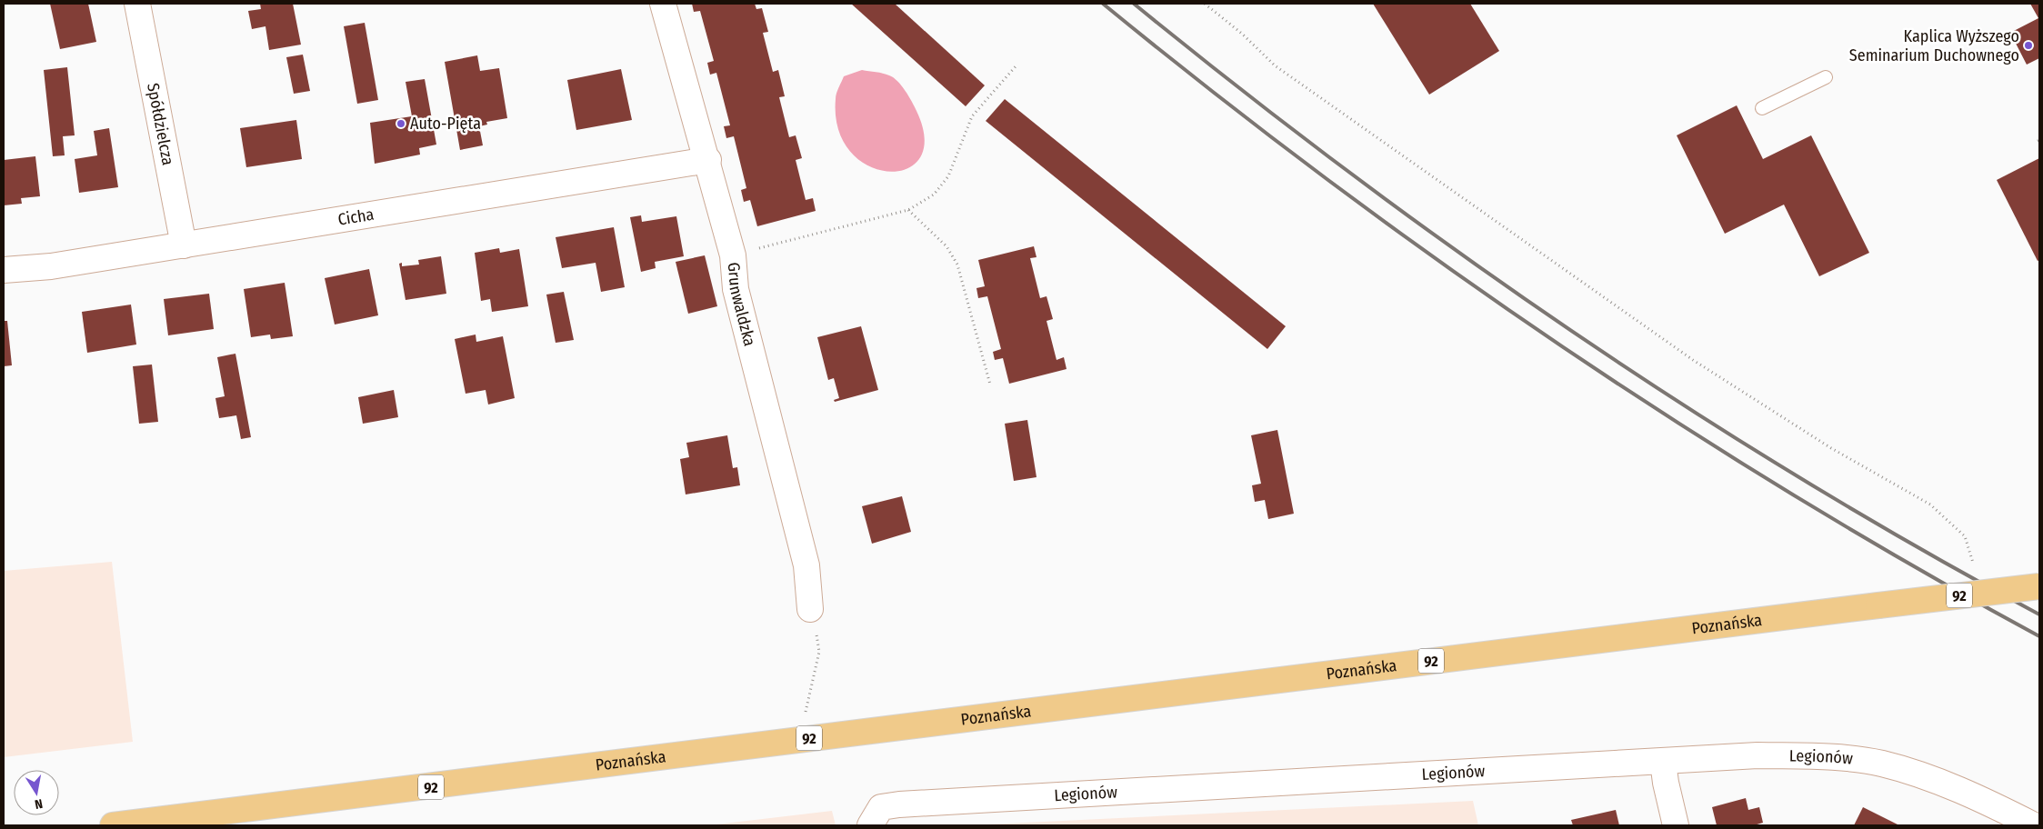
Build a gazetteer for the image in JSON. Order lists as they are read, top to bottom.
{
  "streets": {
    "main road": ["92", "Poznańska"],
    "street": [
      "Spółdzielcza",
      "Cicha",
      "Grunwaldzka",
      "Legionów"
    ]
  },
  "crossings": [
    ["Spółdzielcza", "Cicha"],
    ["Cicha", "Grunwaldzka"]
  ],
  "places": ["Kaplica Wyższego Seminarium Duchownego", "Auto-Pięta"],
  "north": "bottom"
}
